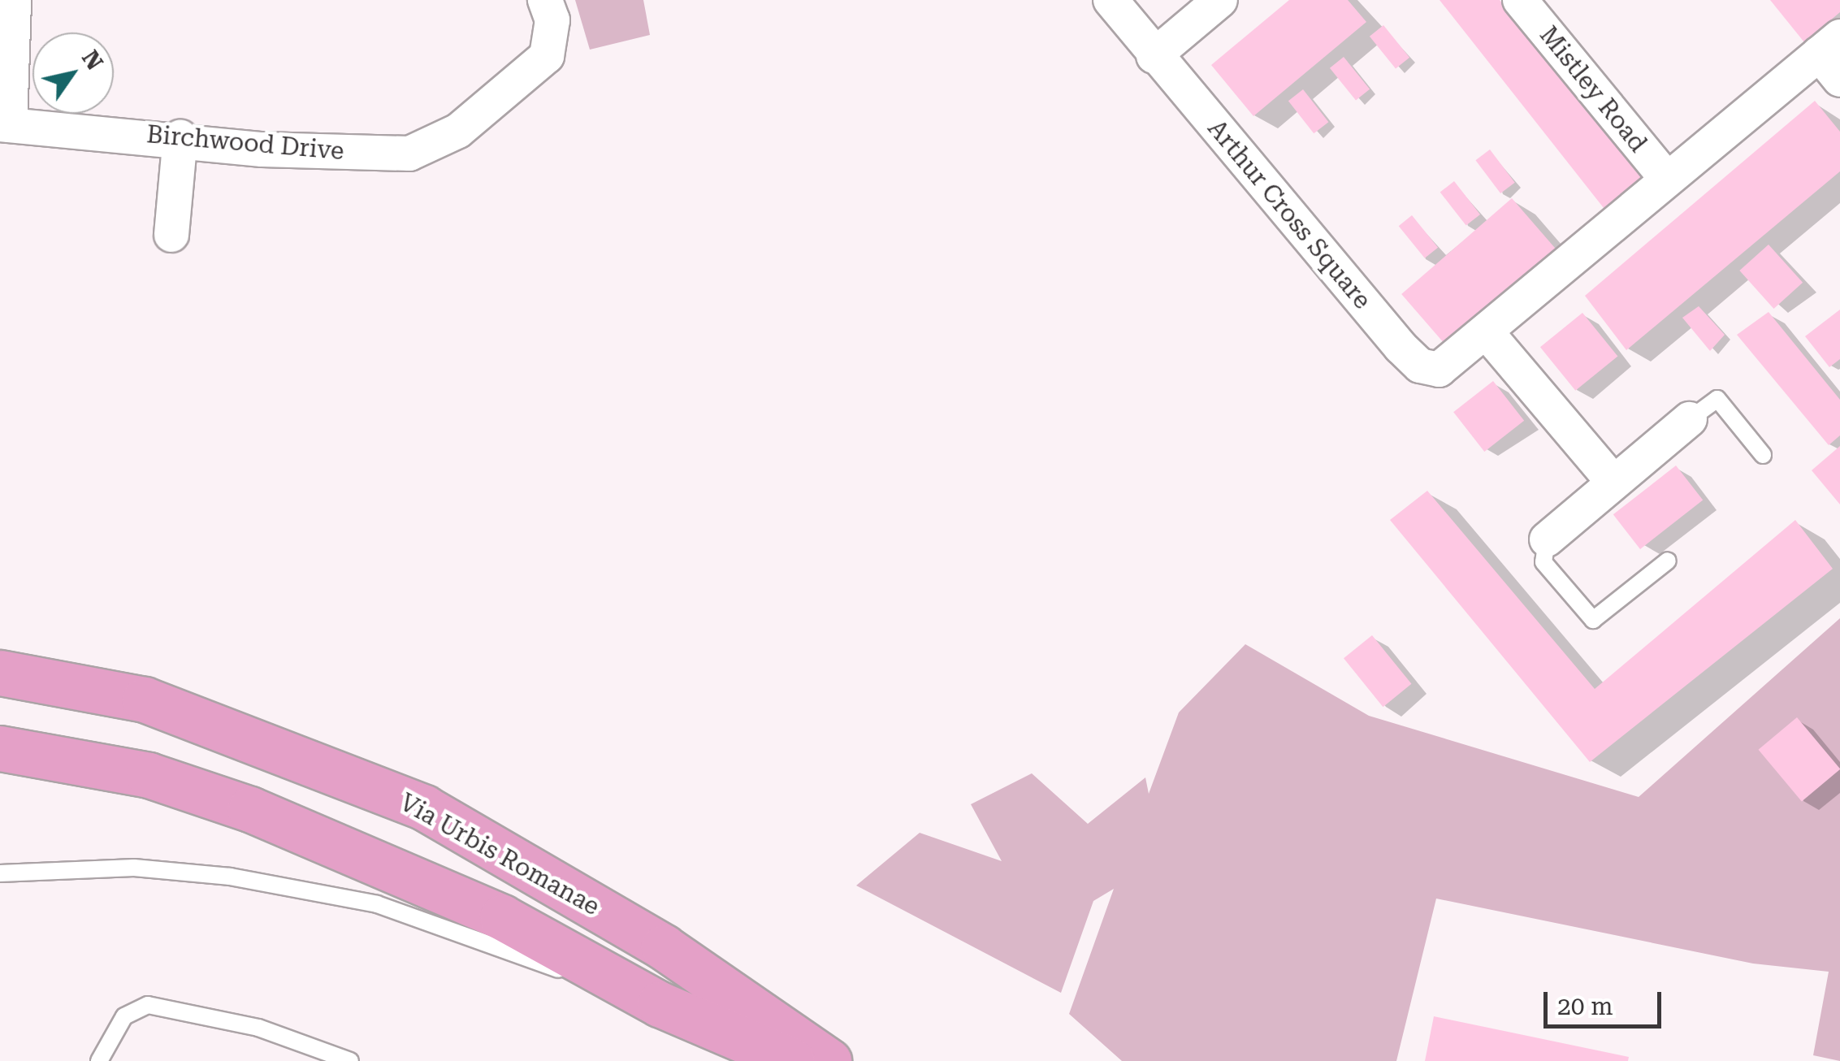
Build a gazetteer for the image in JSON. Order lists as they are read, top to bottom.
{
  "streets": {
    "main road": ["Via Urbis Romanae"],
    "street": ["Mistley Road", "Birchwood Drive", "Arthur Cross Square"]
  },
  "crossings": [
    ["Mistley Road", "Arthur Cross Square"]
  ],
  "scale_bar": "20 m",
  "north": "top right"
}
